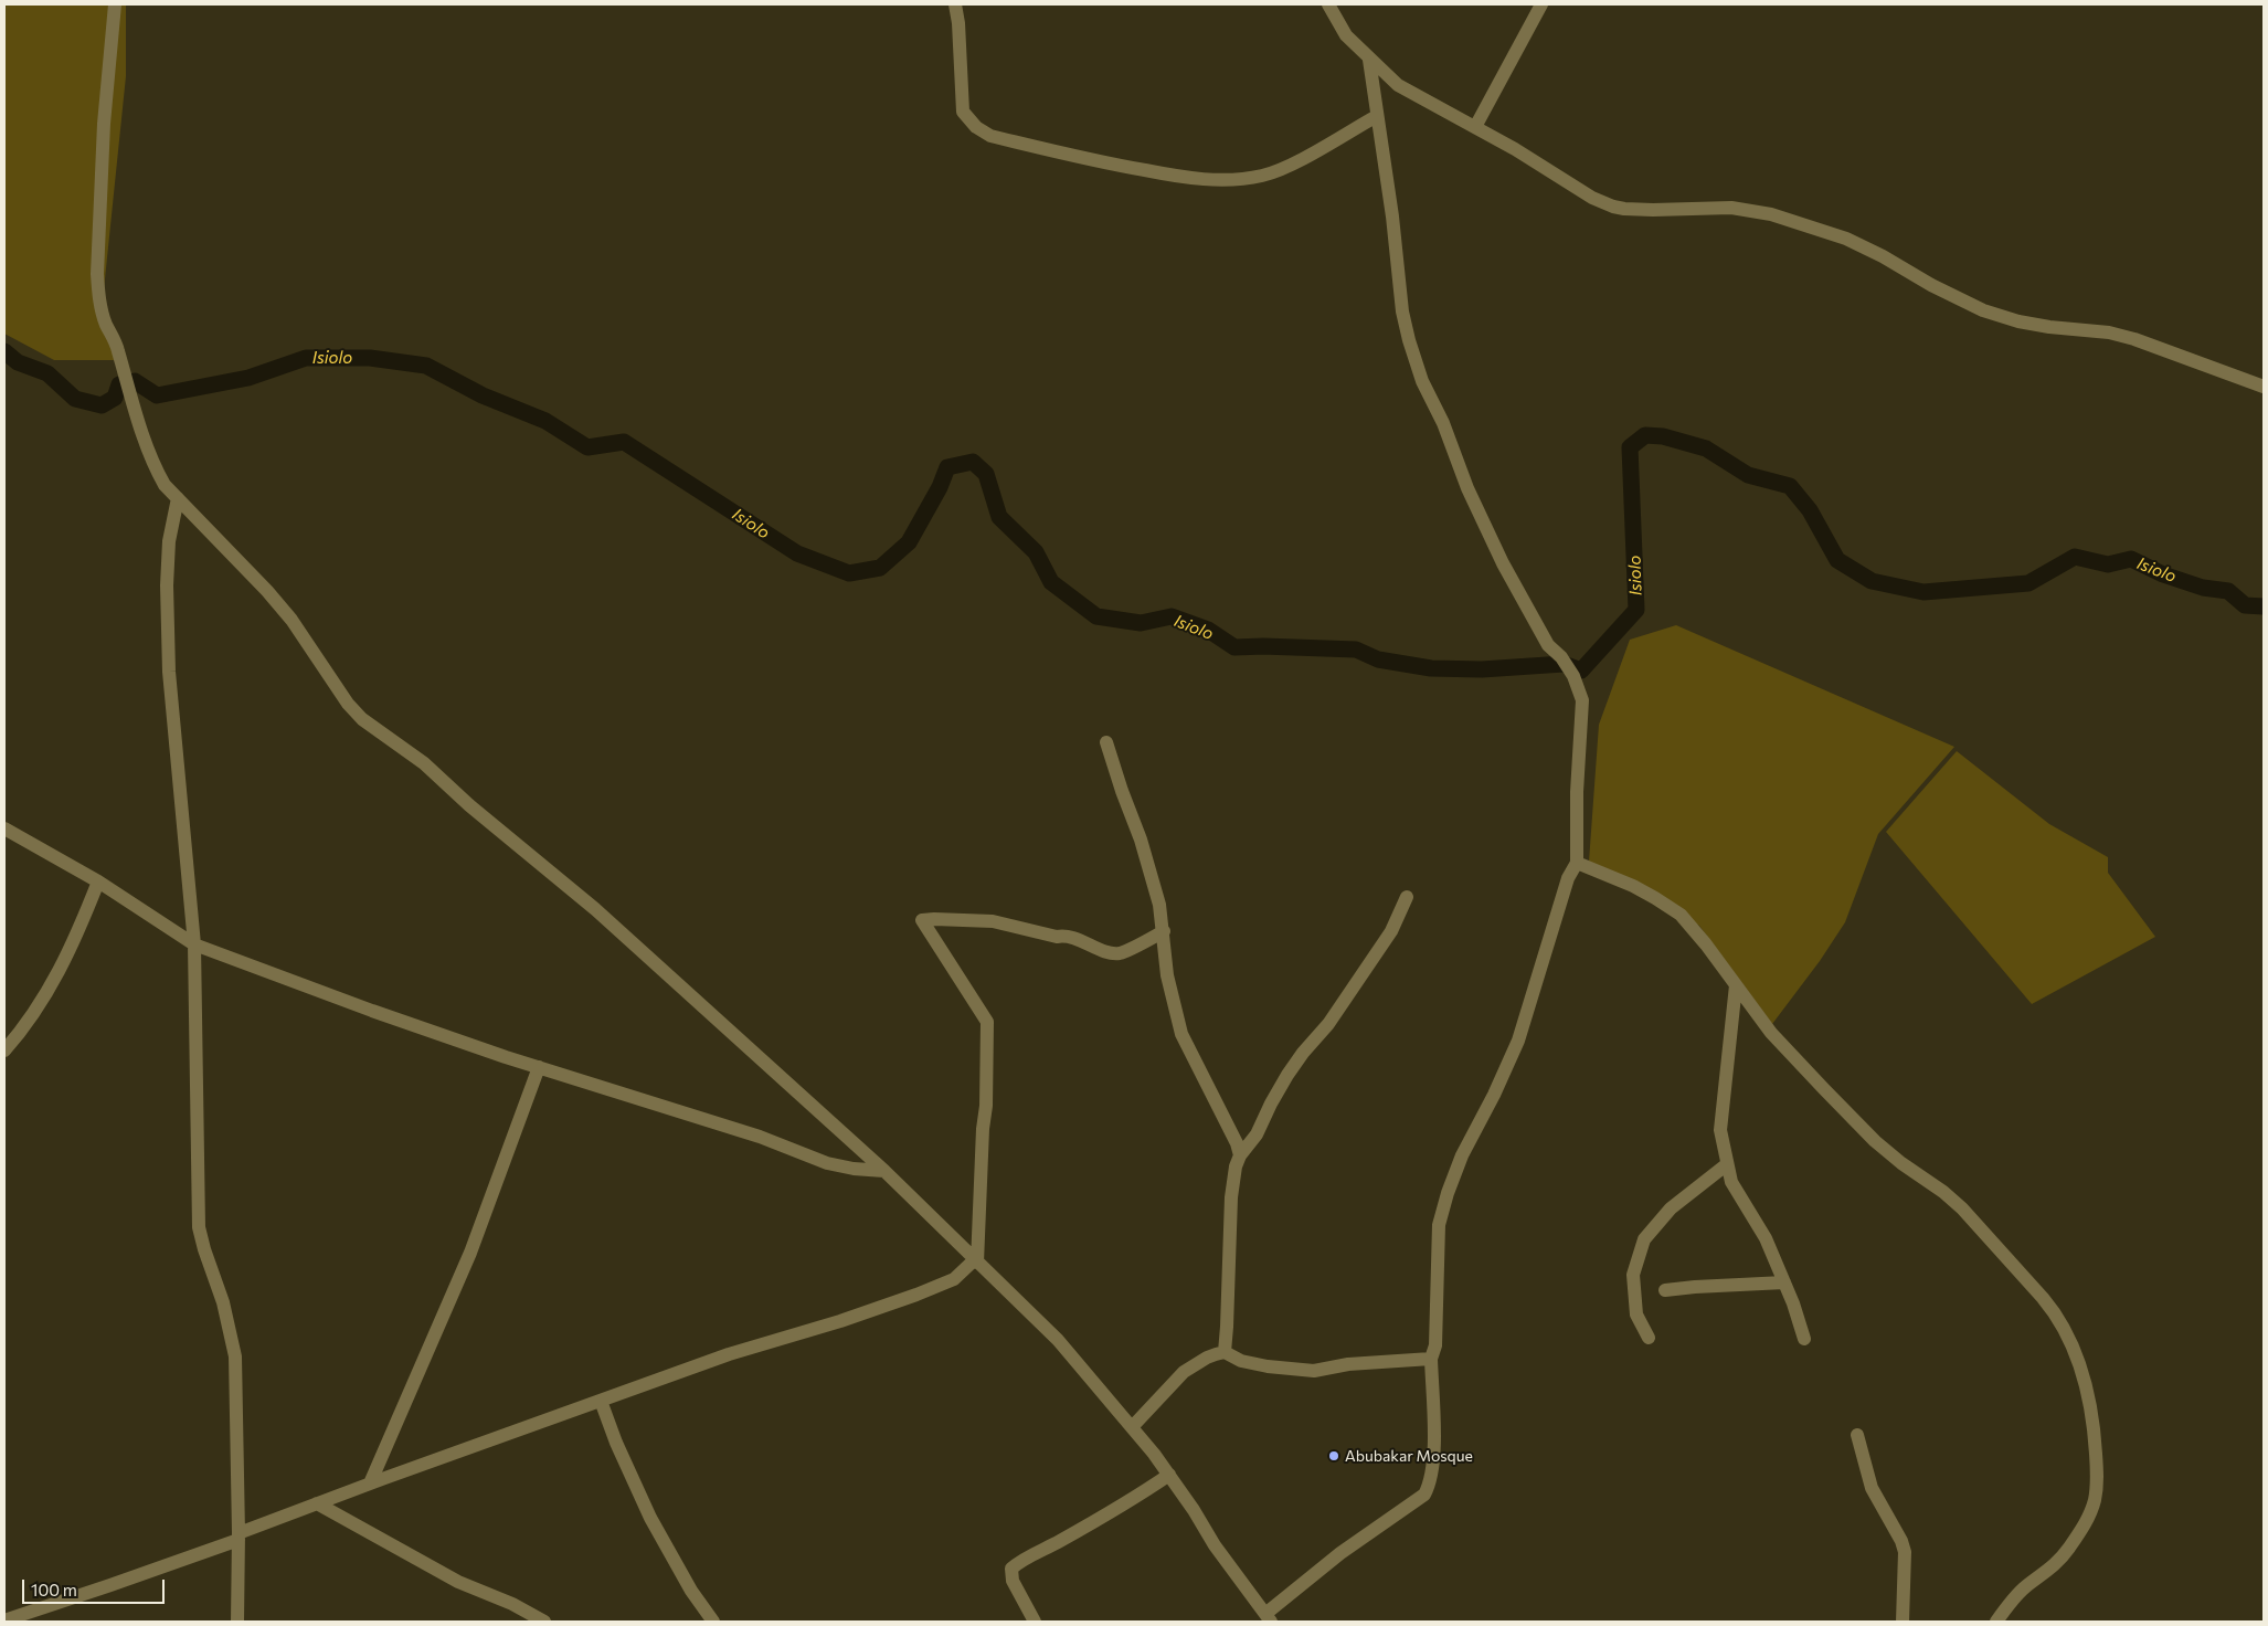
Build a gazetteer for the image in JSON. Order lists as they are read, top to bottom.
{
  "water": ["Isiolo"],
  "places": ["Abubakar Mosque"],
  "scale_bar": "100 m"
}
